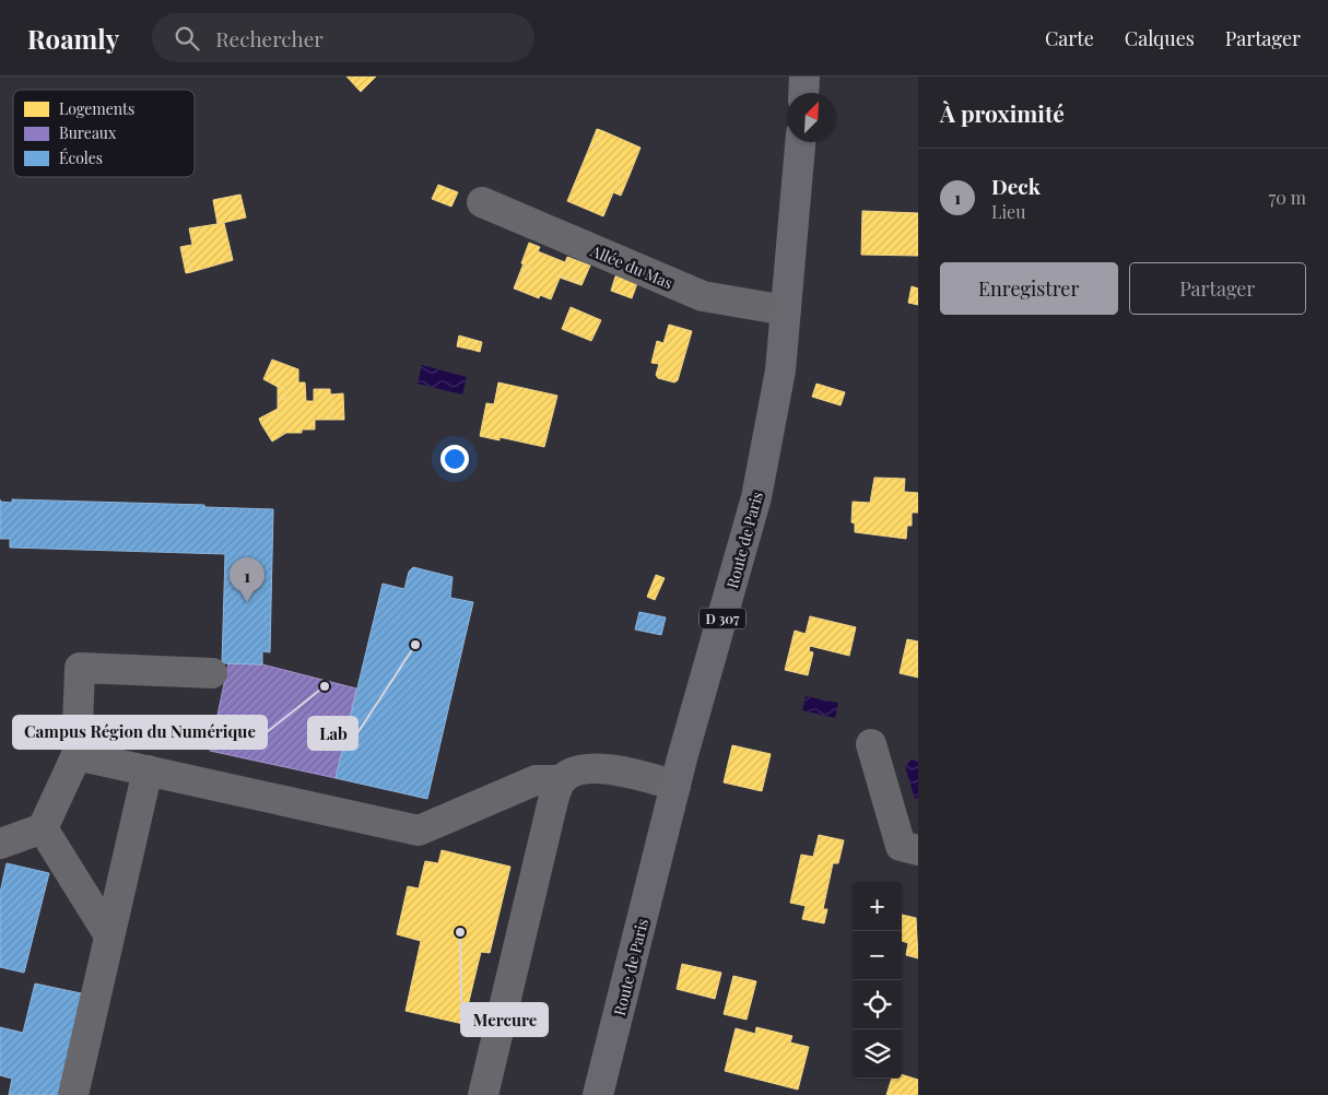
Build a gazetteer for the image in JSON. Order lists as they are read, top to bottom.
{
  "streets": {
    "main road": ["Route de Paris", "D 307"],
    "street": ["Allée du Mas"]
  },
  "crossings": [
    ["Allée du Mas", "Route de Paris"]
  ],
  "places": ["Lab", "Campus Région du Numérique", "Mercure"],
  "legend": ["Logements", "Bureaux", "Écoles"],
  "north": "top right",
  "page": {
    "header": "Roamly",
    "search": "Rechercher",
    "nav": ["Carte", "Calques", "Partager"],
    "heading": "À proximité",
    "list": [
      {
        "mark": "1",
        "name": "Deck",
        "note": "Lieu",
        "value": "70 m"
      }
    ],
    "buttons": ["Enregistrer", "Partager"],
    "pins": "1",
    "map_buttons": ["+", "−"]
  }
}
